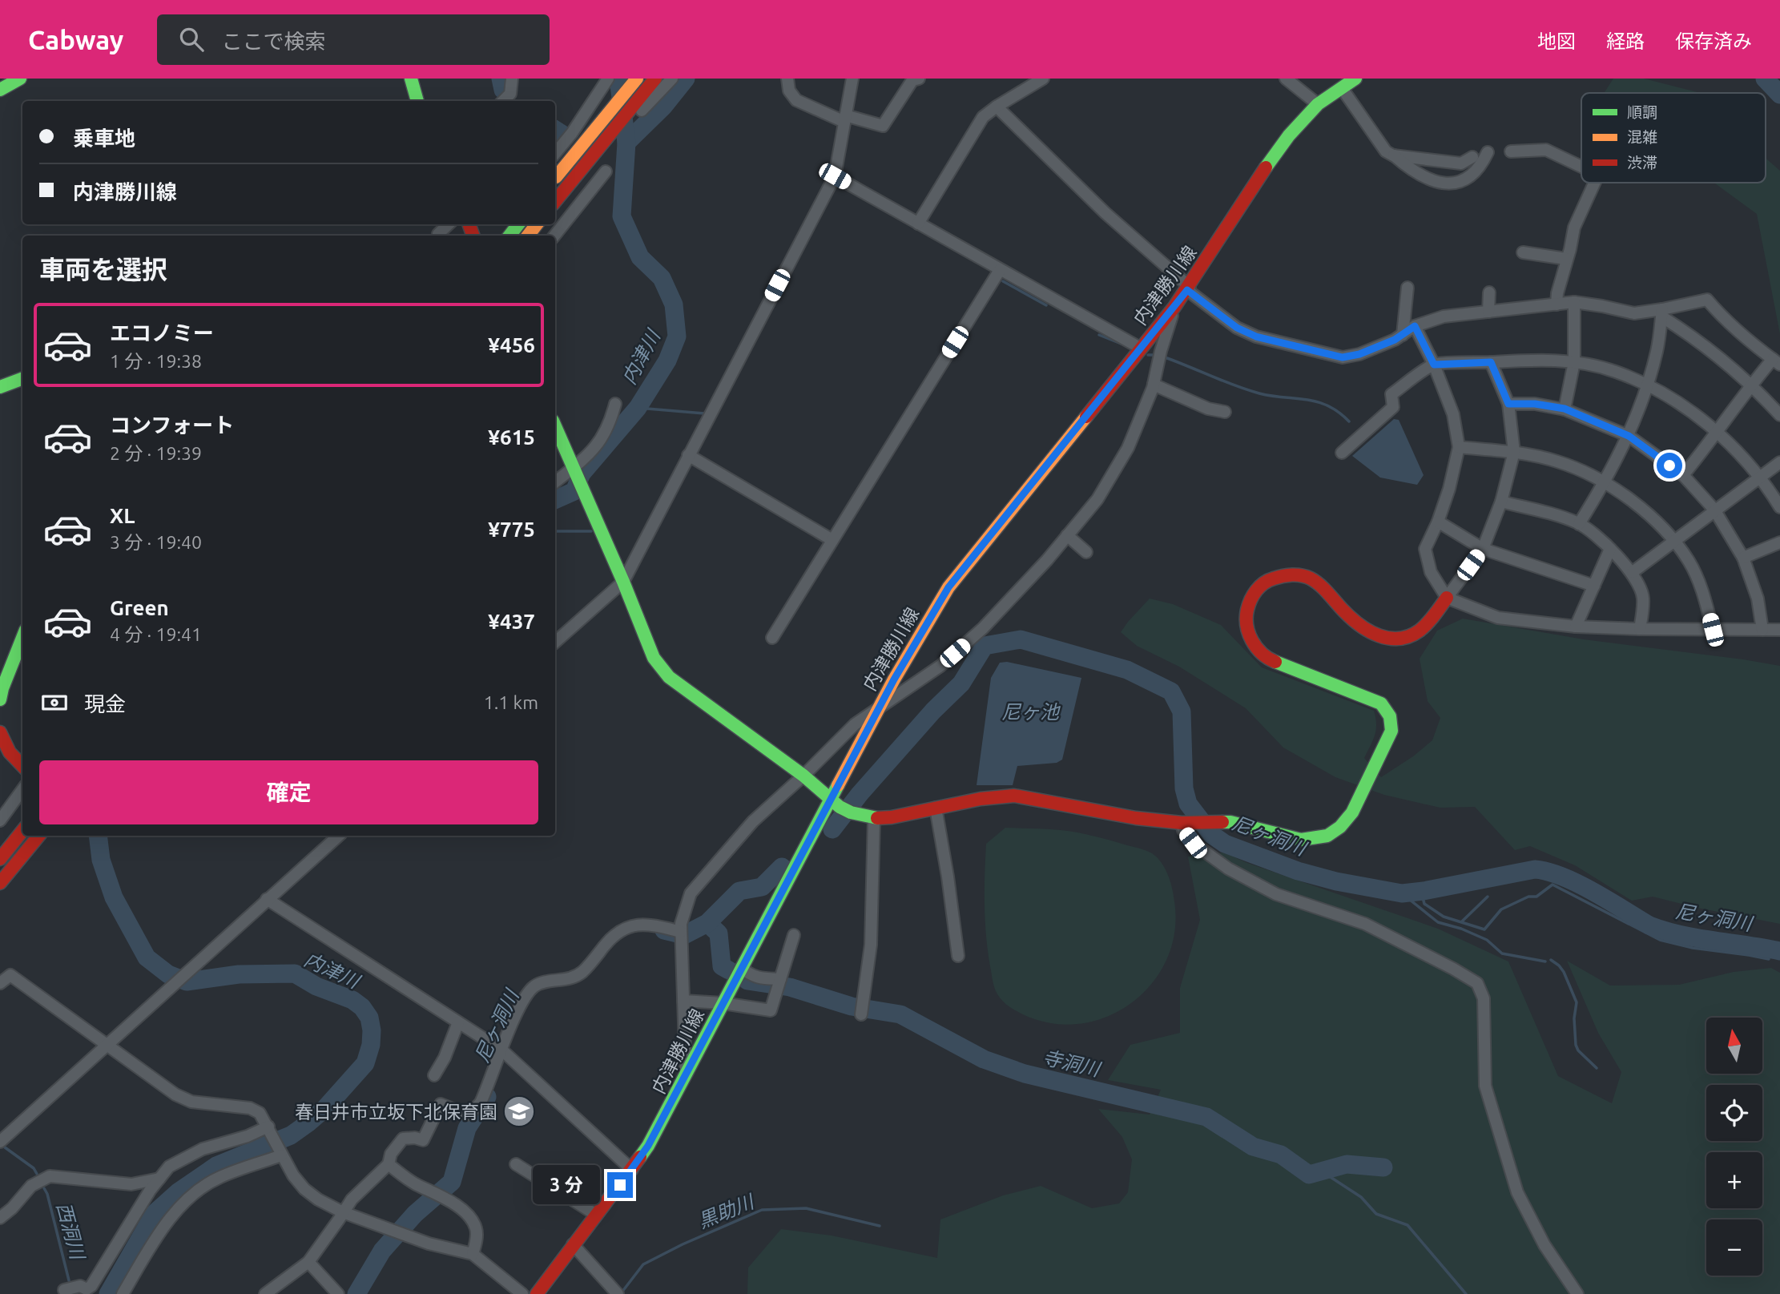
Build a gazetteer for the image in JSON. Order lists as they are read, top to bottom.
{
  "streets": {
    "main road": ["内津勝川線"]
  },
  "water": [
    "内津川",
    "尼ヶ池",
    "尼ヶ洞川",
    "寺洞川",
    "黒助川",
    "西洞川"
  ],
  "places": {
    "school or university": ["春日井市立坂下北保育園"]
  },
  "legend": ["順調", "混雑", "渋滞"],
  "north": "top",
  "page": {
    "header": "Cabway",
    "search": "ここで検索",
    "nav": ["地図", "経路", "保存済み"],
    "banner": ["乗車地", "内津勝川線"],
    "heading": "車両を選択",
    "list": [
      {
        "name": "エコノミー",
        "note": "1 分 · 19:38",
        "value": "¥456"
      },
      {
        "name": "コンフォート",
        "note": "2 分 · 19:39",
        "value": "¥615"
      },
      {
        "name": "XL",
        "note": "3 分 · 19:40",
        "value": "¥775"
      },
      {
        "name": "Green",
        "note": "4 分 · 19:41",
        "value": "¥437"
      }
    ],
    "pay": ["現金", "1.1 km"],
    "buttons": "確定",
    "map_buttons": ["+", "−"],
    "bubble": "3 分"
  }
}
